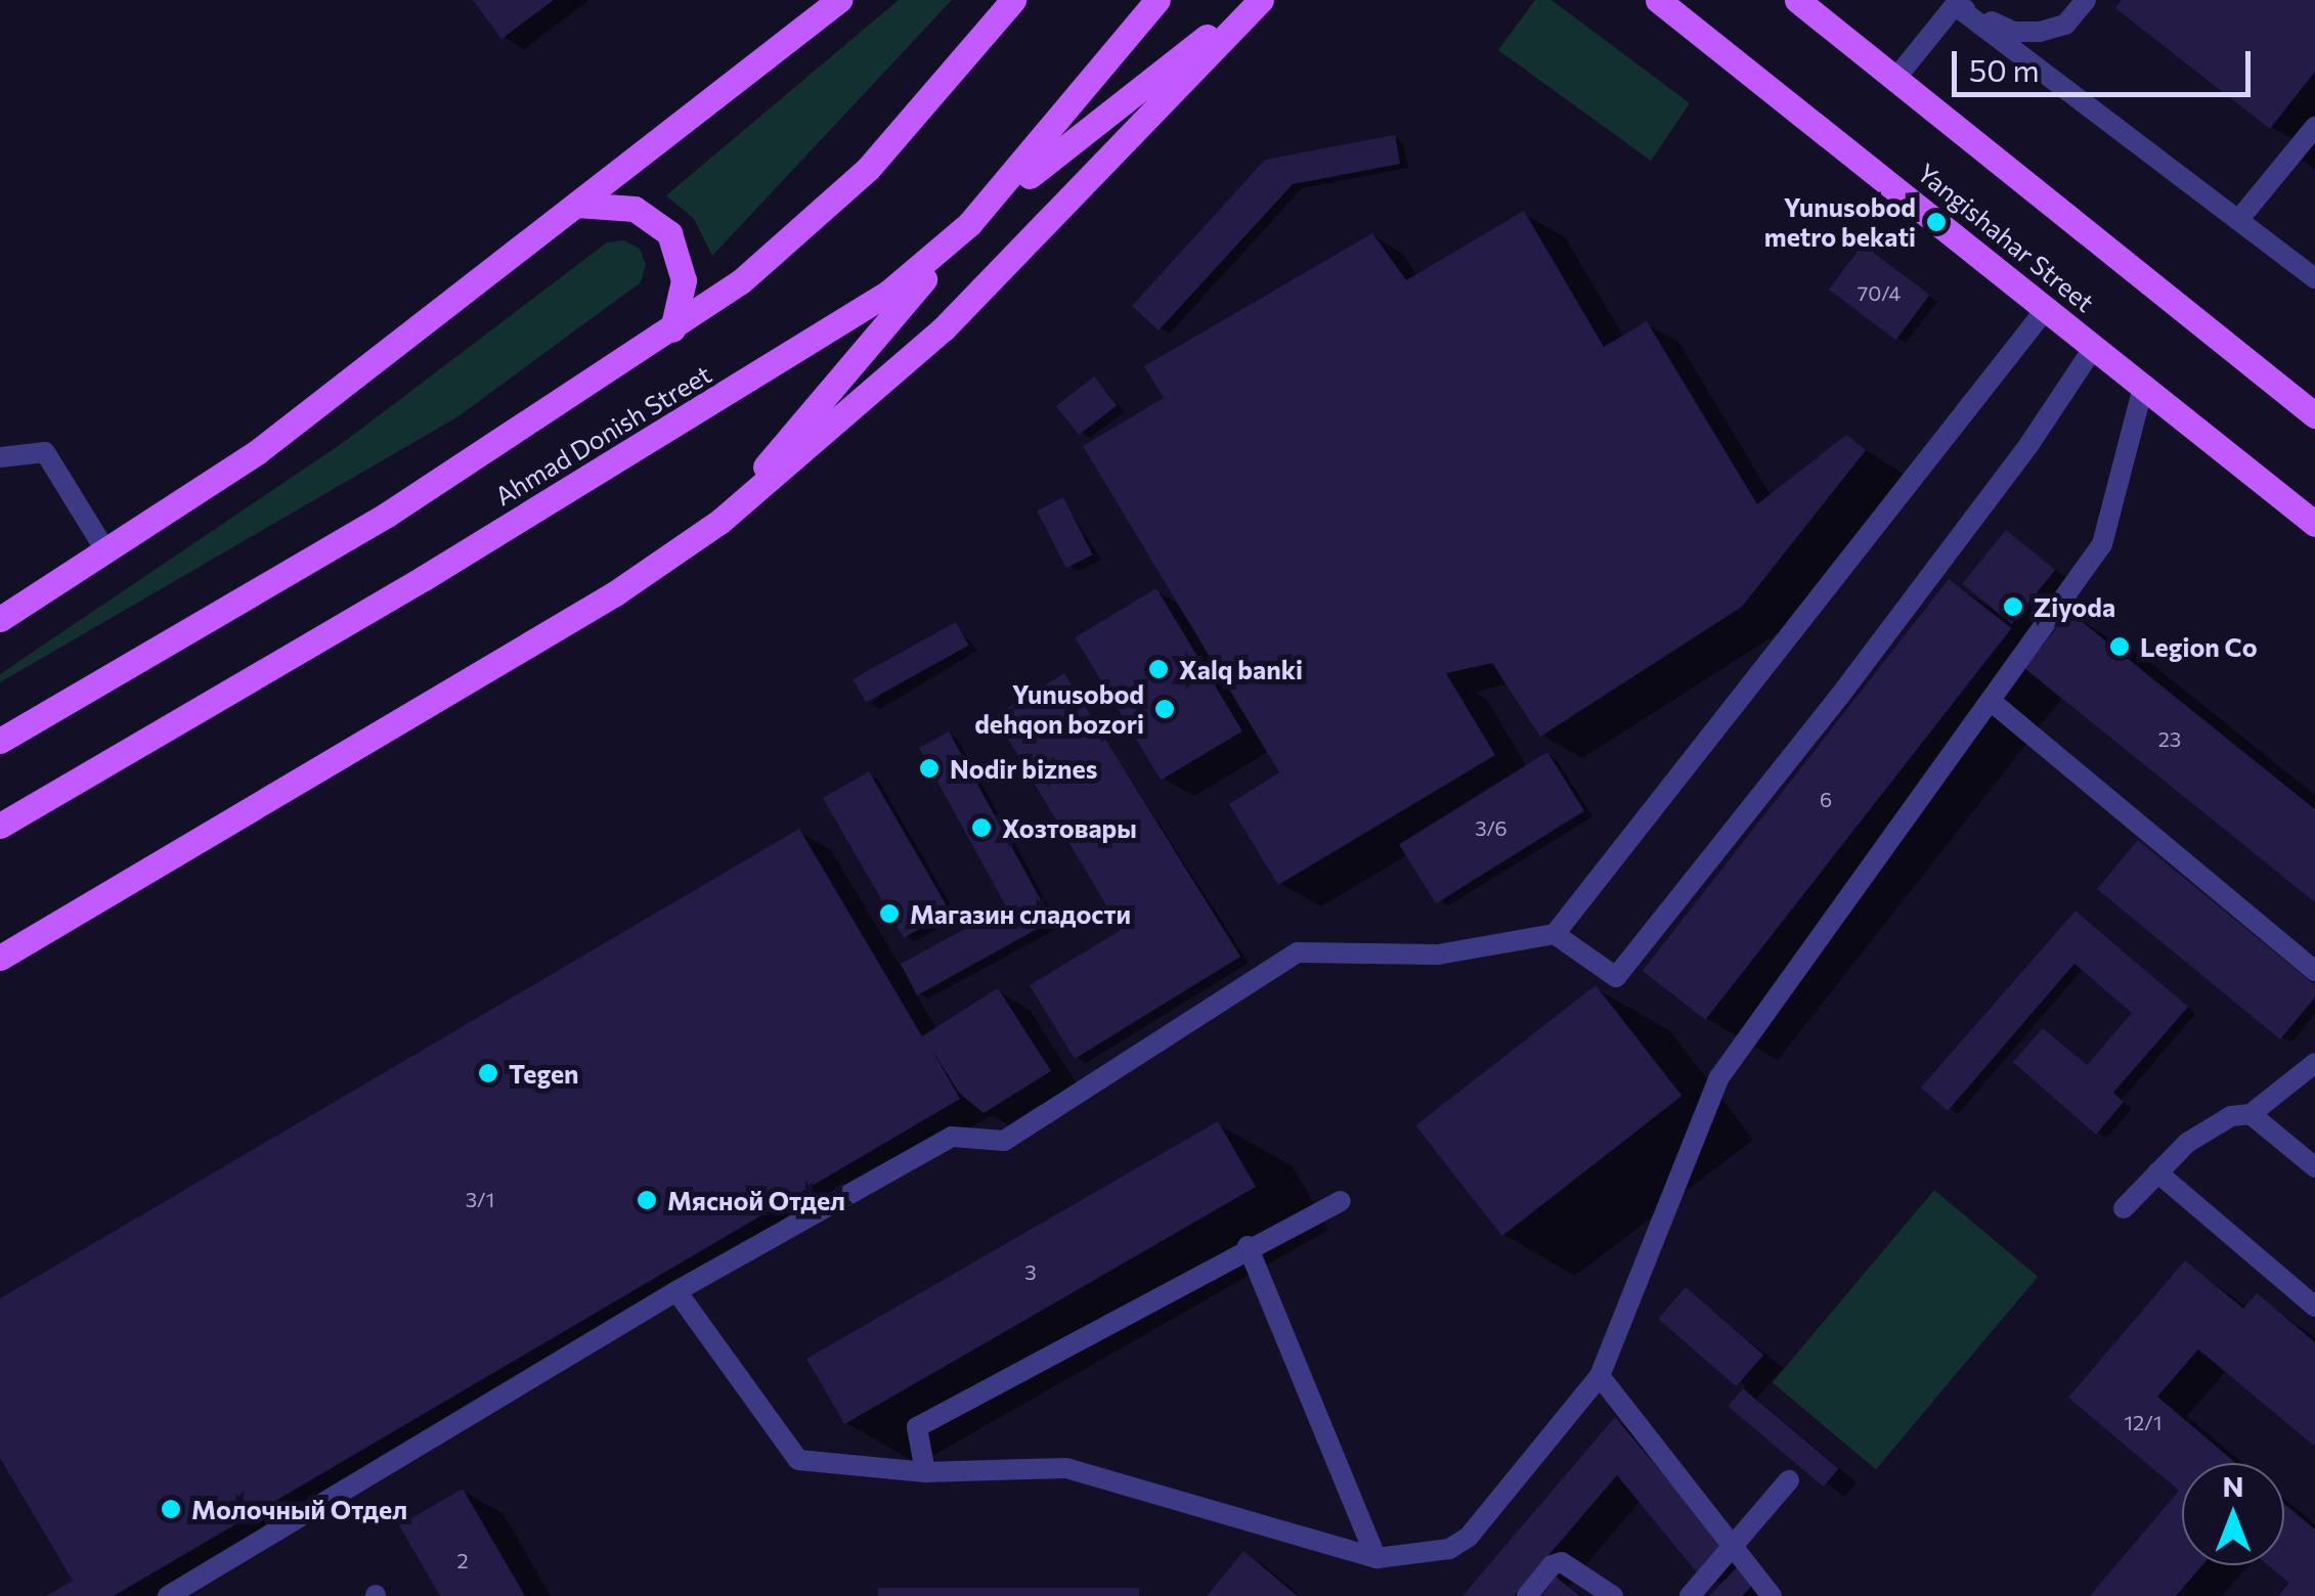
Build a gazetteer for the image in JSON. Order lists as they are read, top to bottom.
{
  "streets": {
    "main road": ["Yangishahar Street", "Ahmad Donish Street"]
  },
  "places": [
    "Yunusobod metro bekati",
    "Ziyoda",
    "Legion Co",
    "Xalq banki",
    "Yunusobod dehqon bozori",
    "Nodir biznes",
    "Хозтовары",
    "Магазин сладости",
    "Tegen",
    "Мясной Отдел",
    "Молочный Отдел"
  ],
  "house_numbers": [
    "70/4",
    "23",
    "6",
    "3/6",
    "3/1",
    "3",
    "12/1",
    "2"
  ],
  "scale_bar": "50 m",
  "north": "top"
}
